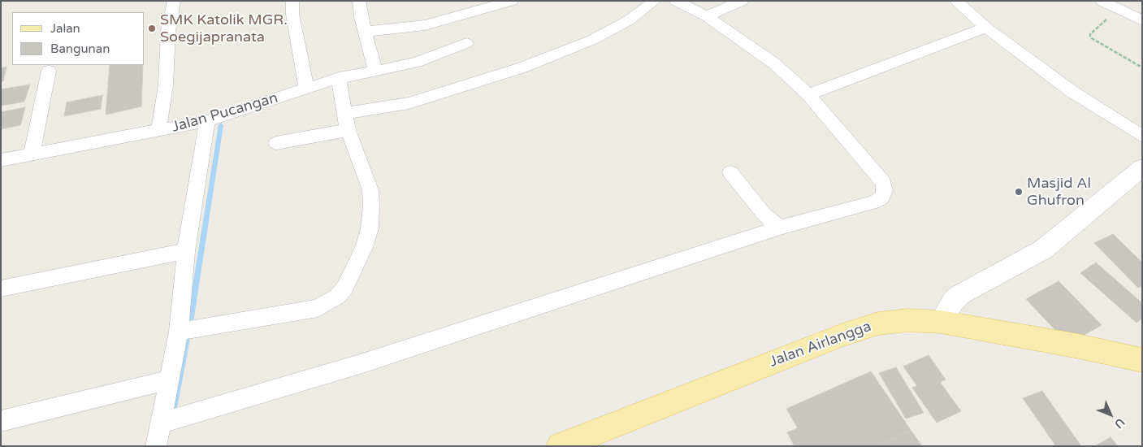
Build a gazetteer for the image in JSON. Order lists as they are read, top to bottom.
{
  "streets": {
    "main road": ["Jalan Airlangga"],
    "street": ["Jalan Pucangan"]
  },
  "places": ["SMK Katolik MGR. Soegijapranata", "Masjid Al Ghufron"],
  "legend": ["Jalan", "Bangunan"],
  "north": "bottom right"
}
